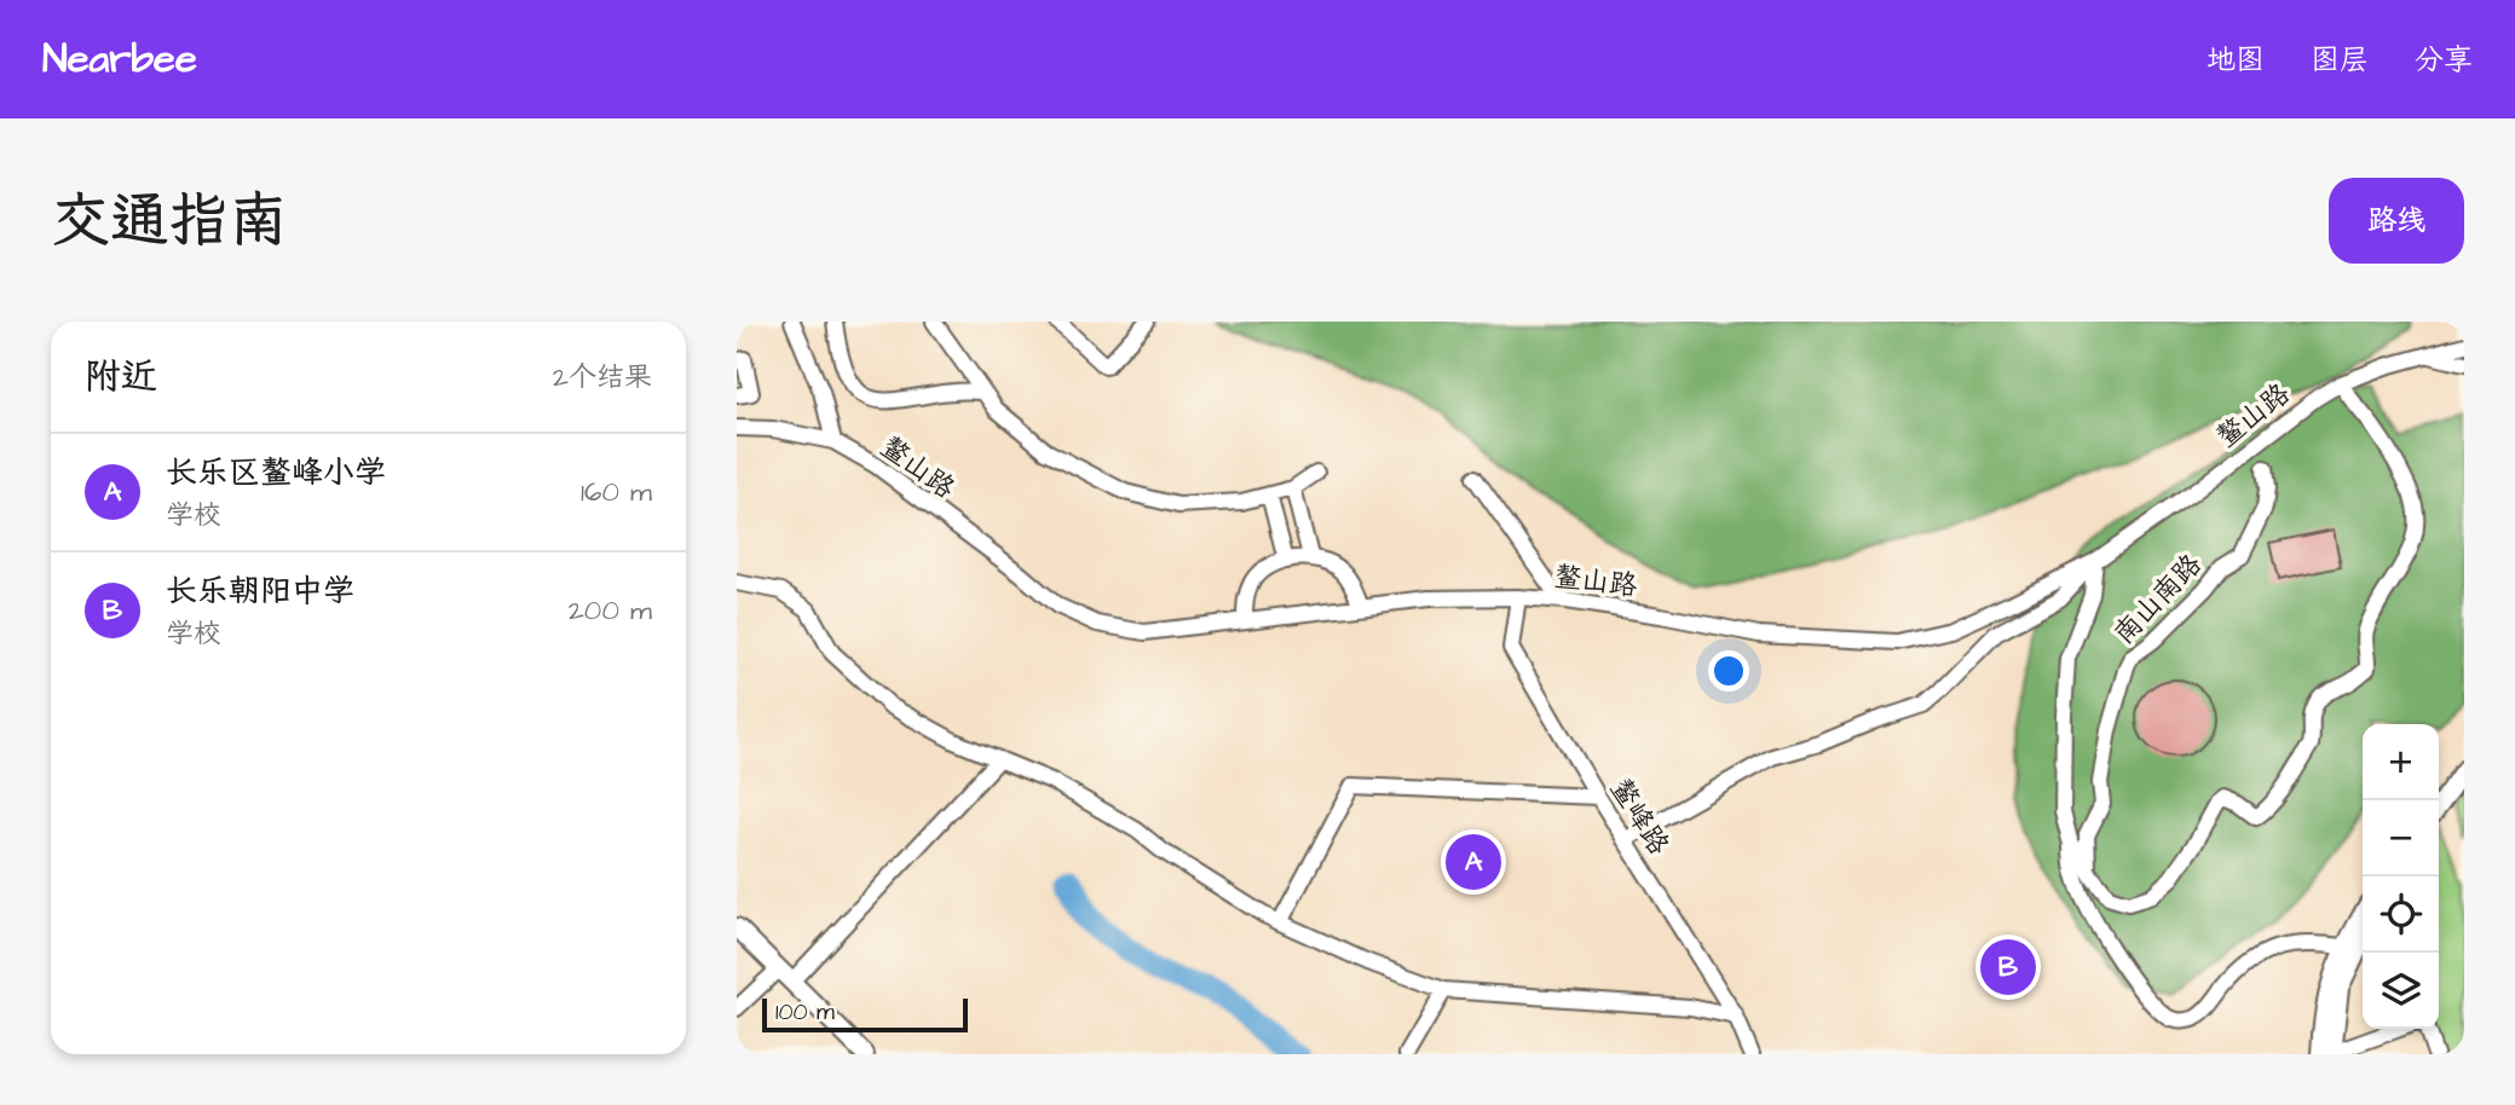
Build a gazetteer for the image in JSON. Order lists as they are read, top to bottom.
{
  "streets": {
    "street": ["鳌山路", "南山南路", "鳌峰路"]
  },
  "crossings": [
    ["鳌山路", "南山南路"],
    ["鳌山路", "鳌峰路"]
  ],
  "scale_bar": "100 m",
  "page": {
    "header": "Nearbee",
    "nav": ["地图", "图层", "分享"],
    "title": "交通指南",
    "buttons": "路线",
    "heading": ["附近", "2个结果"],
    "list": [
      {
        "mark": "A",
        "name": "长乐区鳌峰小学",
        "note": "学校",
        "value": "160 m"
      },
      {
        "mark": "B",
        "name": "长乐朝阳中学",
        "note": "学校",
        "value": "200 m"
      }
    ],
    "map_buttons": ["+", "−"],
    "pins": ["A", "B"],
    "scale": "100 m"
  }
}
